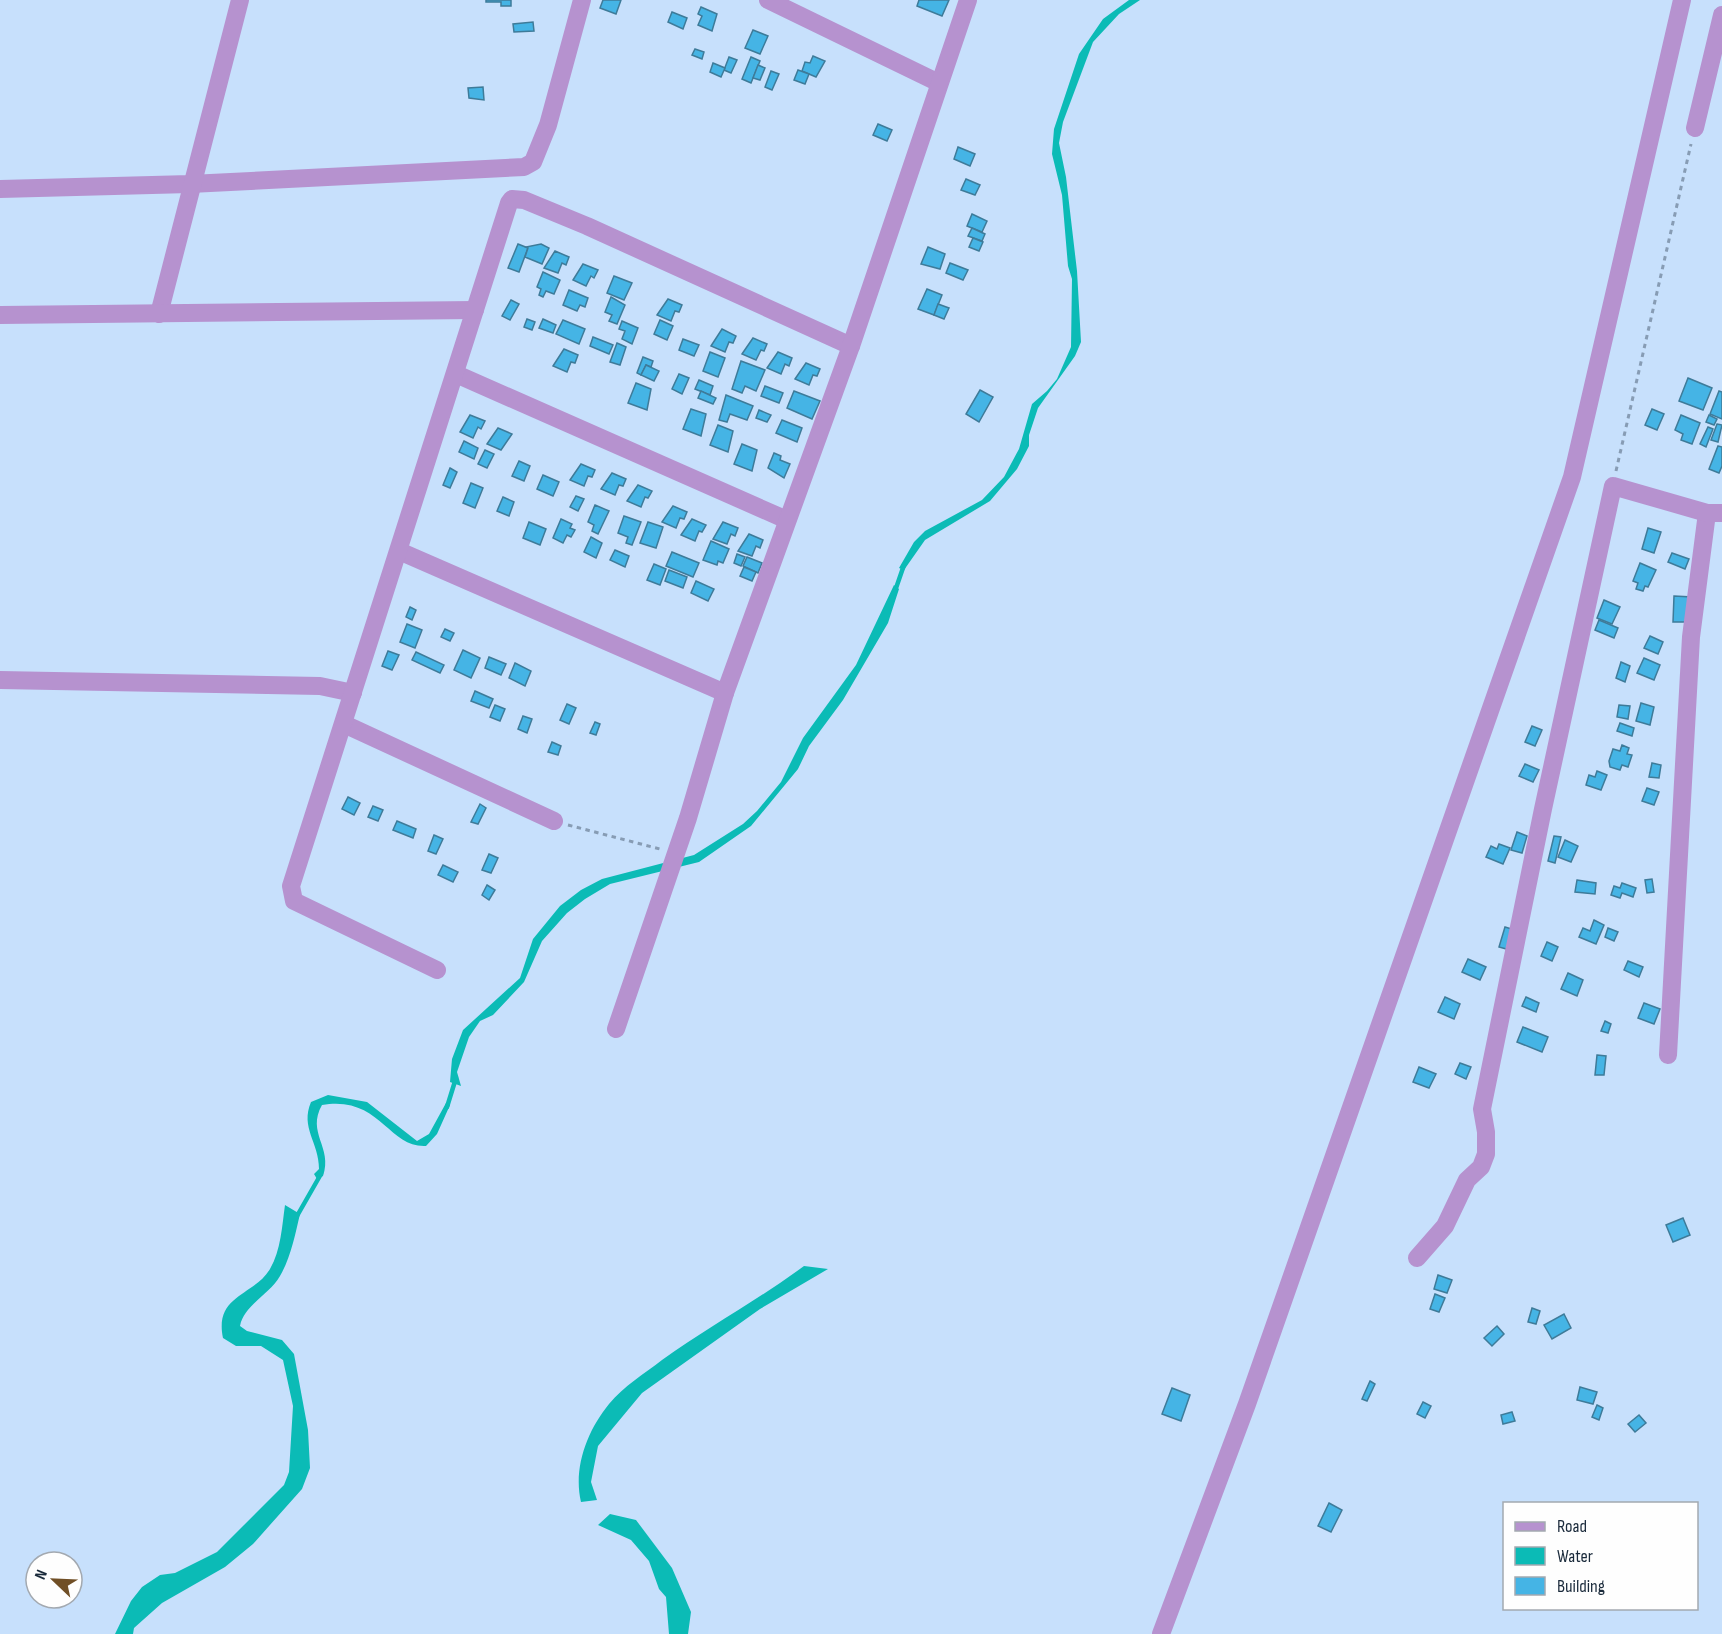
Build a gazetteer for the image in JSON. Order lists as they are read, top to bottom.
{
  "legend": ["Road", "Water", "Building"],
  "north": "top left"
}
